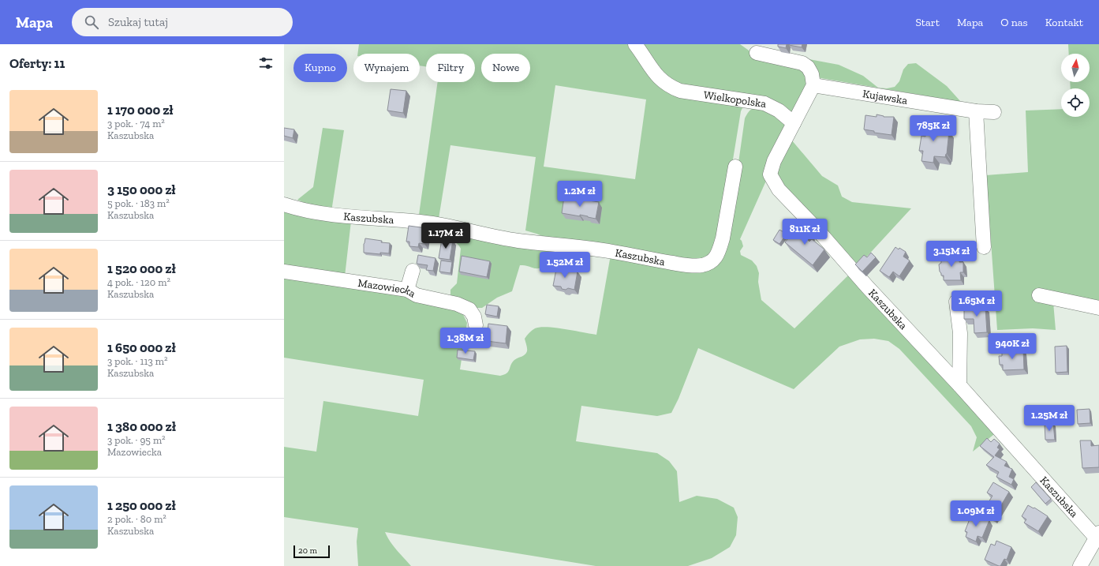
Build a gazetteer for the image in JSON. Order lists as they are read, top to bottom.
{
  "streets": {
    "street": [
      "Kujawska",
      "Wielkopolska",
      "Kaszubska",
      "Mazowiecka"
    ]
  },
  "crossings": [
    ["Wielkopolska", "Kaszubska"]
  ],
  "scale_bar": "20 m",
  "north": "top",
  "page": {
    "header": "Mapa",
    "search": "Szukaj tutaj",
    "nav": [
      "Start",
      "Mapa",
      "O nas",
      "Kontakt"
    ],
    "heading": "Oferty: 11",
    "chip": [
      "Kupno",
      "Wynajem",
      "Filtry",
      "Nowe"
    ],
    "list": [
      {
        "name": "1 170 000 zł",
        "note": "3 pok. · 74 m² · Kaszubska"
      },
      {
        "name": "3 150 000 zł",
        "note": "5 pok. · 183 m² · Kaszubska"
      },
      {
        "name": "1 520 000 zł",
        "note": "4 pok. · 120 m² · Kaszubska"
      },
      {
        "name": "1 650 000 zł",
        "note": "3 pok. · 113 m² · Kaszubska"
      },
      {
        "name": "1 380 000 zł",
        "note": "3 pok. · 95 m² · Mazowiecka"
      },
      {
        "name": "1 250 000 zł",
        "note": "2 pok. · 80 m² · Kaszubska"
      }
    ],
    "price": [
      "785K zł",
      "1.2M zł",
      "811K zł",
      "1.17M zł",
      "3.15M zł",
      "1.52M zł",
      "1.65M zł",
      "1.38M zł",
      "940K zł",
      "1.25M zł",
      "1.09M zł"
    ],
    "scale": "20 m"
  }
}
